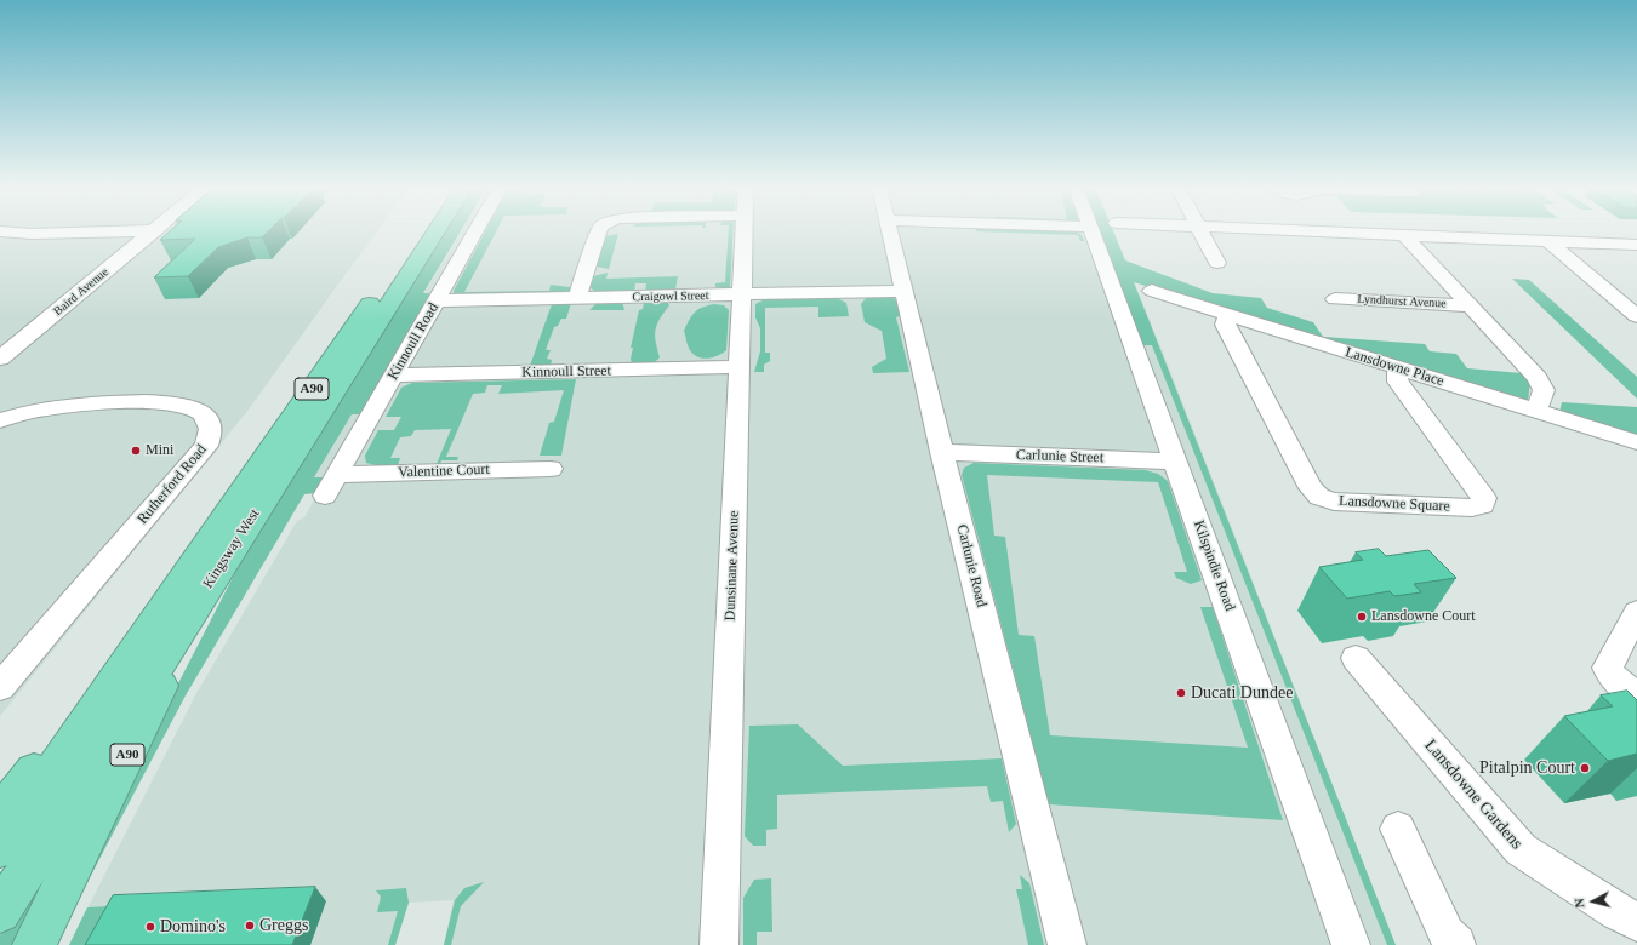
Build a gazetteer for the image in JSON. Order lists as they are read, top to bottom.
{
  "streets": {
    "highway": ["A90", "Kingsway West"],
    "street": [
      "Baird Avenue",
      "Craigowl Street",
      "Lyndhurst Avenue",
      "Kinnoull Road",
      "Lansdowne Place",
      "Kinnoull Street",
      "Carlunie Street",
      "Valentine Court",
      "Rutherford Road",
      "Lansdowne Square",
      "Dunsinane Avenue",
      "Carlunie Road",
      "Kilspindie Road",
      "Lansdowne Gardens"
    ]
  },
  "crossings": [
    ["Craigowl Street", "Kinnoull Road"],
    ["Craigowl Street", "Dunsinane Avenue"],
    ["Craigowl Street", "Carlunie Road"],
    ["Lyndhurst Avenue", "Lansdowne Place"],
    ["Kinnoull Road", "Kinnoull Street"],
    ["Kinnoull Road", "Valentine Court"],
    ["Lansdowne Place", "Lansdowne Square"],
    ["Kinnoull Street", "Dunsinane Avenue"],
    ["A90", "Kingsway West"],
    ["Carlunie Street", "Carlunie Road"],
    ["Carlunie Street", "Kilspindie Road"]
  ],
  "places": [
    "Mini",
    "Lansdowne Court",
    "Ducati Dundee",
    "Pitalpin Court",
    "Greggs",
    "Domino's"
  ],
  "north": "left"
}
